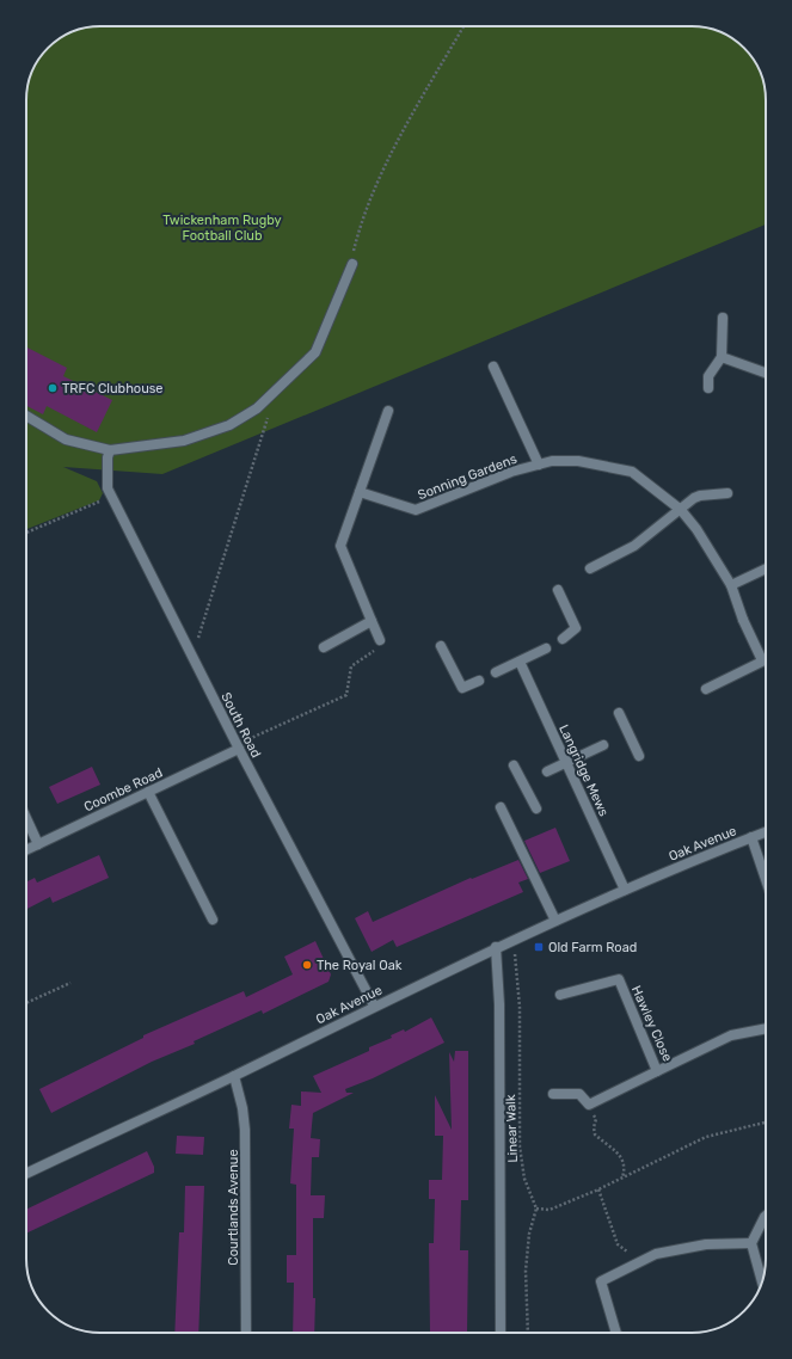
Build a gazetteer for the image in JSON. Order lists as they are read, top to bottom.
{
  "streets": {
    "street": [
      "Sonning Gardens",
      "South Road",
      "Langridge Mews",
      "Coombe Road",
      "Oak Avenue",
      "Hawley Close",
      "Courtlands Avenue"
    ],
    "path": ["Linear Walk"]
  },
  "crossings": [
    ["South Road", "Coombe Road"],
    ["South Road", "Oak Avenue"],
    ["Langridge Mews", "Oak Avenue"],
    ["Oak Avenue", "Linear Walk"],
    ["Oak Avenue", "Courtlands Avenue"]
  ],
  "parks": ["Twickenham Rugby Football Club"],
  "places": {
    "other": ["TRFC Clubhouse", "The Royal Oak"],
    "transit": ["Old Farm Road"]
  }
}
